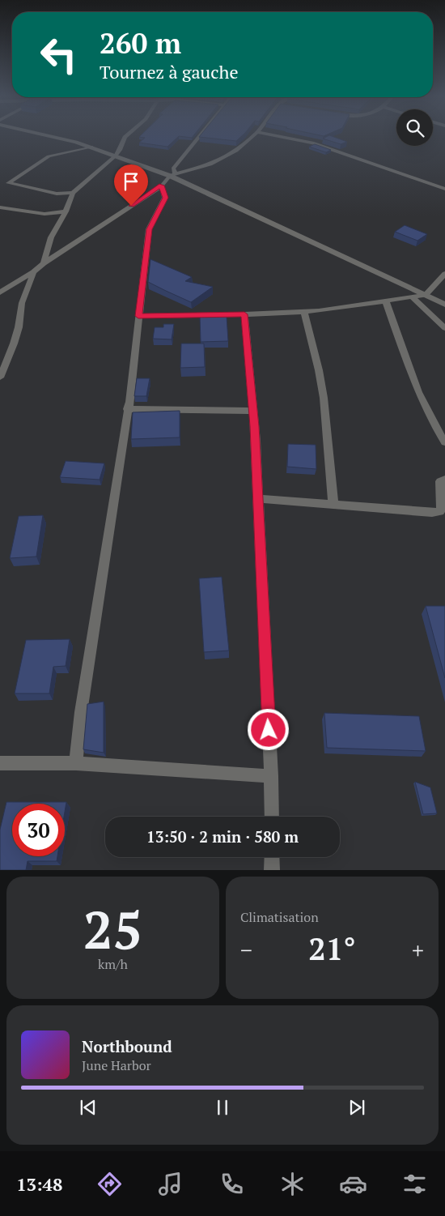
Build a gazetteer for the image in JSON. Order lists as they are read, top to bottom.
{
  "page": {
    "turn": ["260 m", "Tournez à gauche"],
    "limit": "30",
    "trip": "13:50 · 2 min · 580 m",
    "tile": [
      ["25", "km/h"],
      "Climatisation"
    ],
    "heat": ["−", "21°", "+"],
    "song": ["Northbound", "June Harbor"],
    "tabs": "13:48"
  }
}
